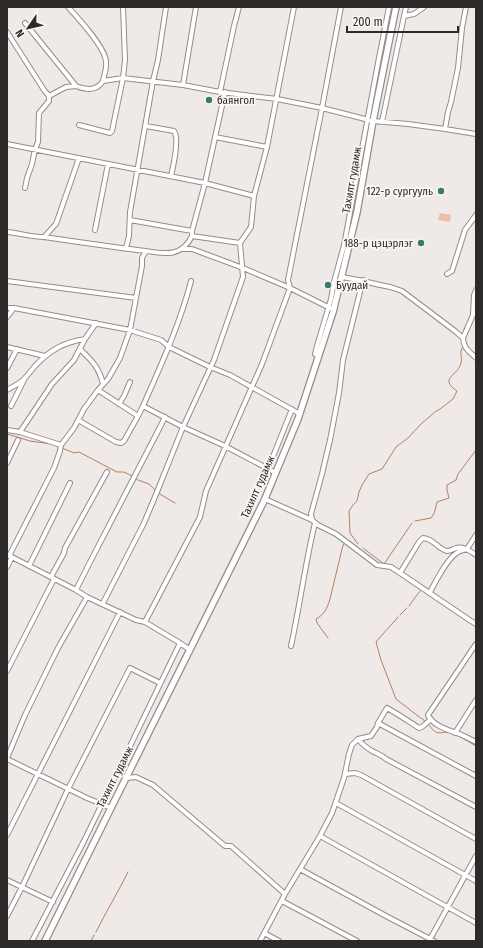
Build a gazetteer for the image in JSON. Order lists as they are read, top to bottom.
{
  "streets": {
    "main road": ["Тахилт гудамж"]
  },
  "places": [
    "баянгол",
    "122-р сургууль",
    "188-р цэцэрлэг",
    "Буудай"
  ],
  "scale_bar": "200 m",
  "north": "bottom left"
}
